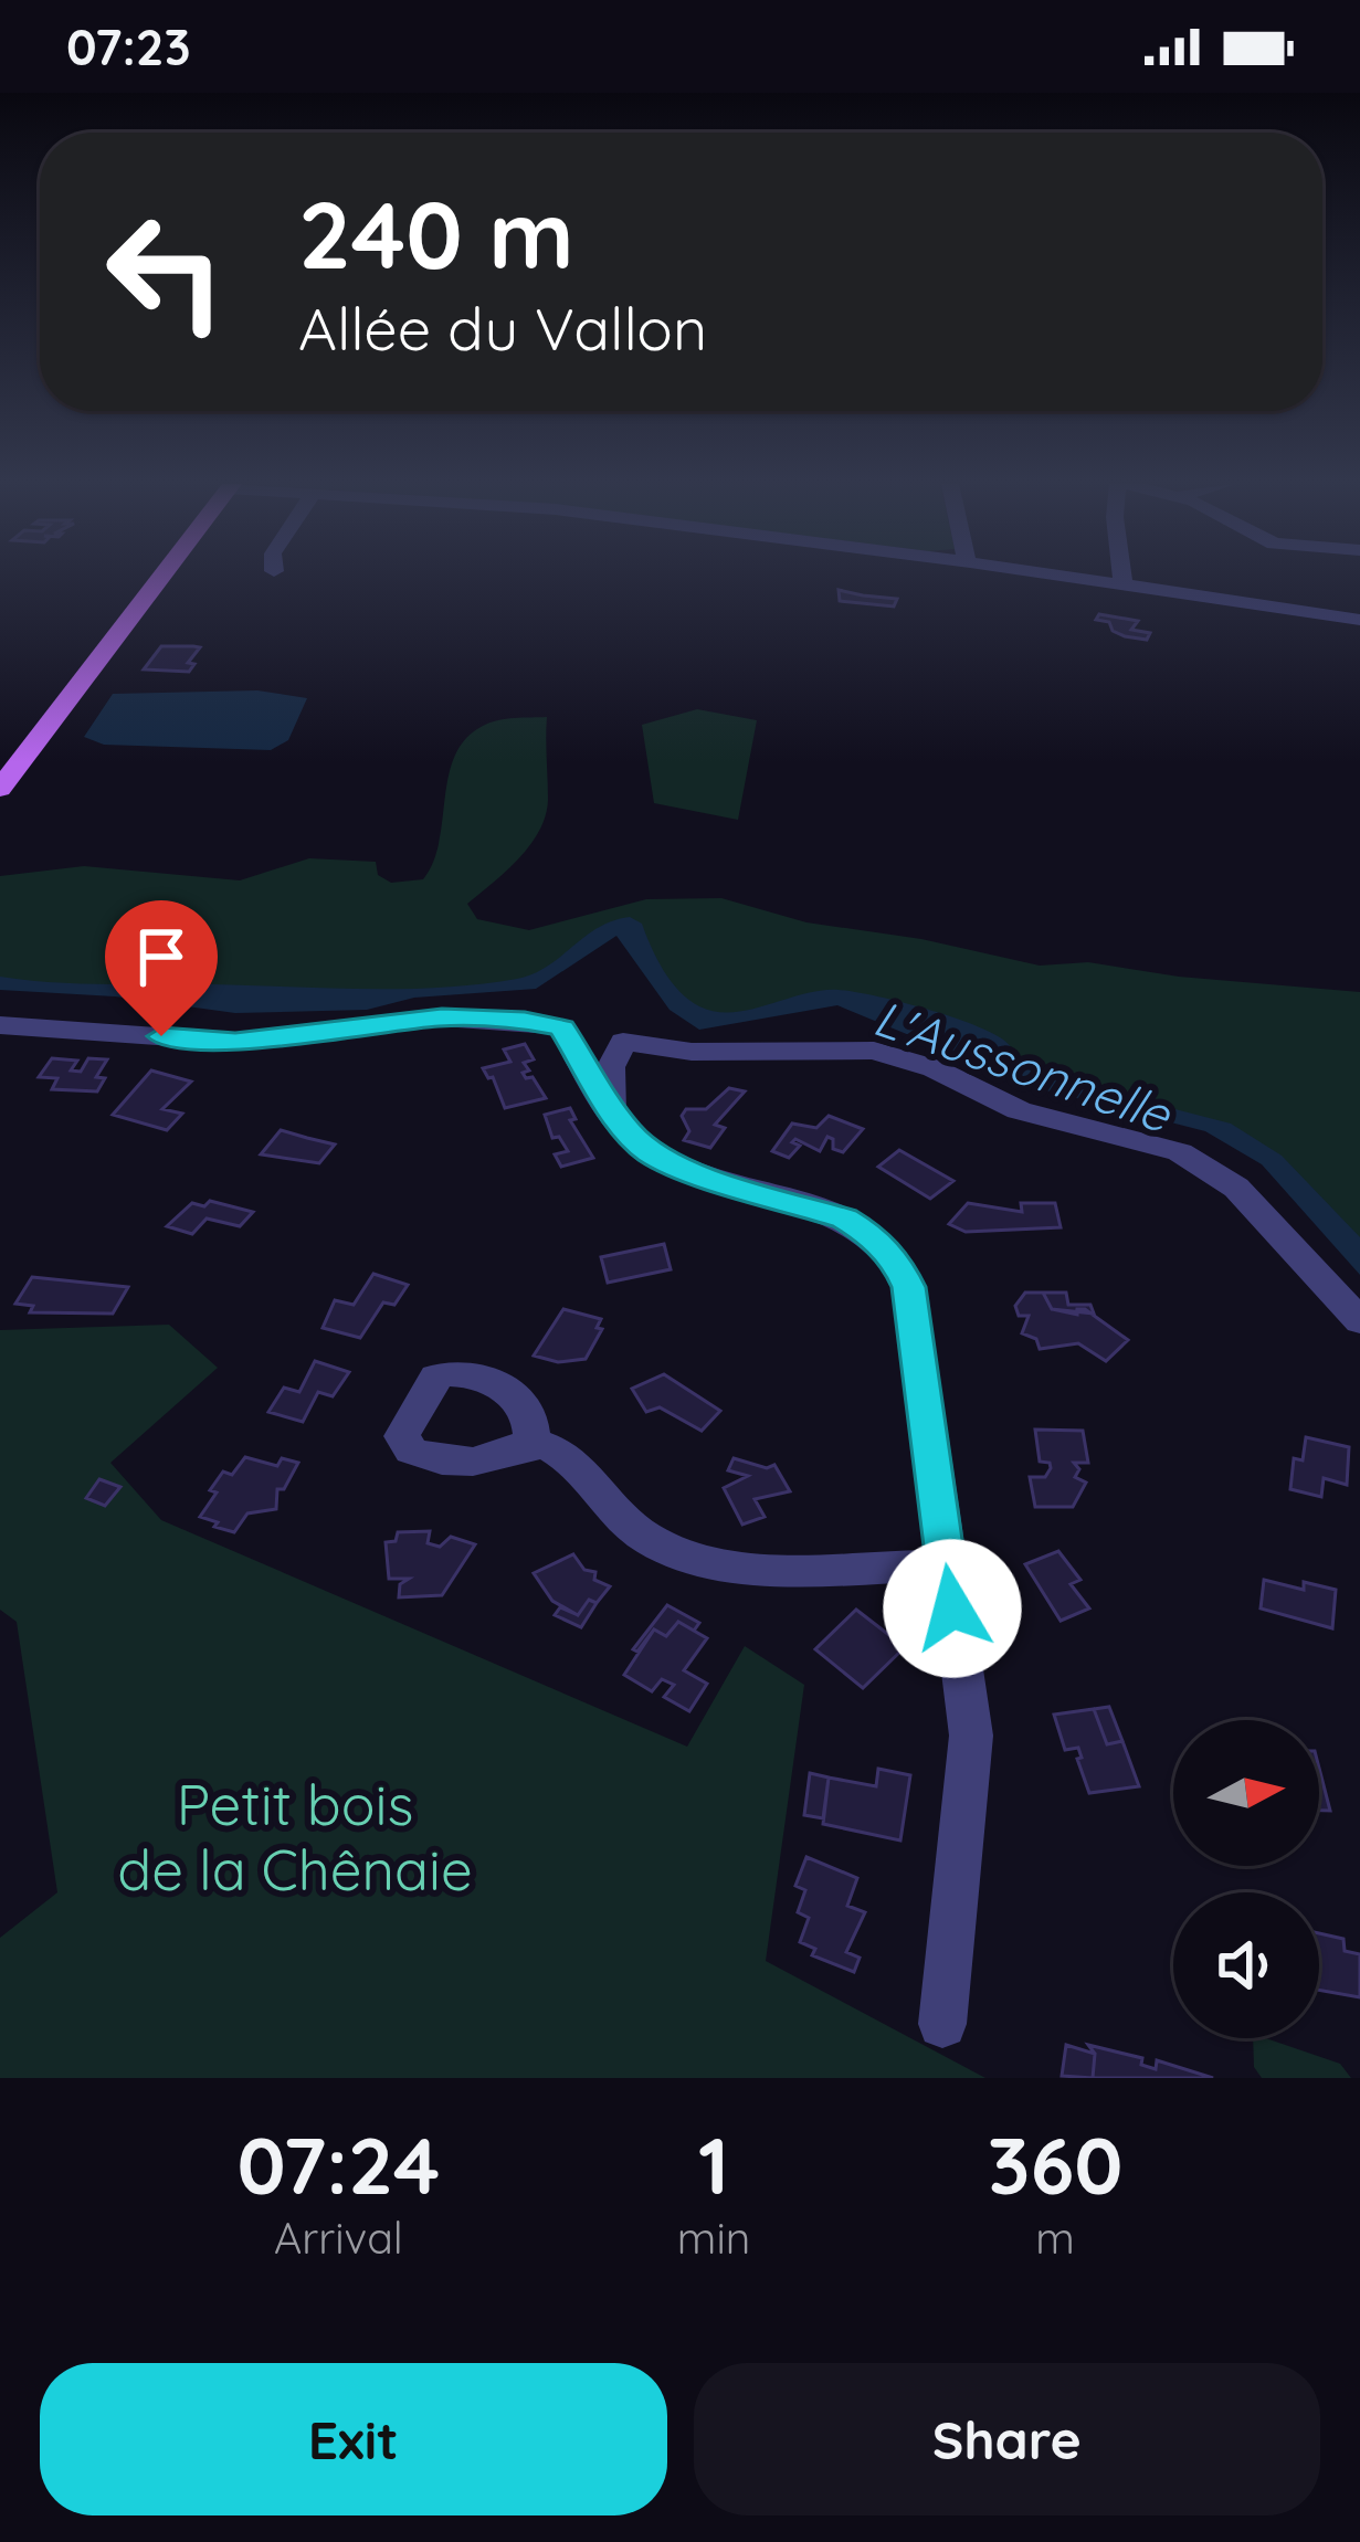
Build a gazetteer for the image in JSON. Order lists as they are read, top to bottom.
{
  "water": ["L'Aussonnelle"],
  "parks": ["Petit bois de la Chênaie"],
  "north": "right",
  "page": {
    "status": "07:23",
    "turn": ["240 m", "Allée du Vallon"],
    "eta": [
      "07:24",
      "Arrival",
      "1",
      "min",
      "360",
      "m"
    ],
    "buttons": ["Exit", "Share"]
  }
}
